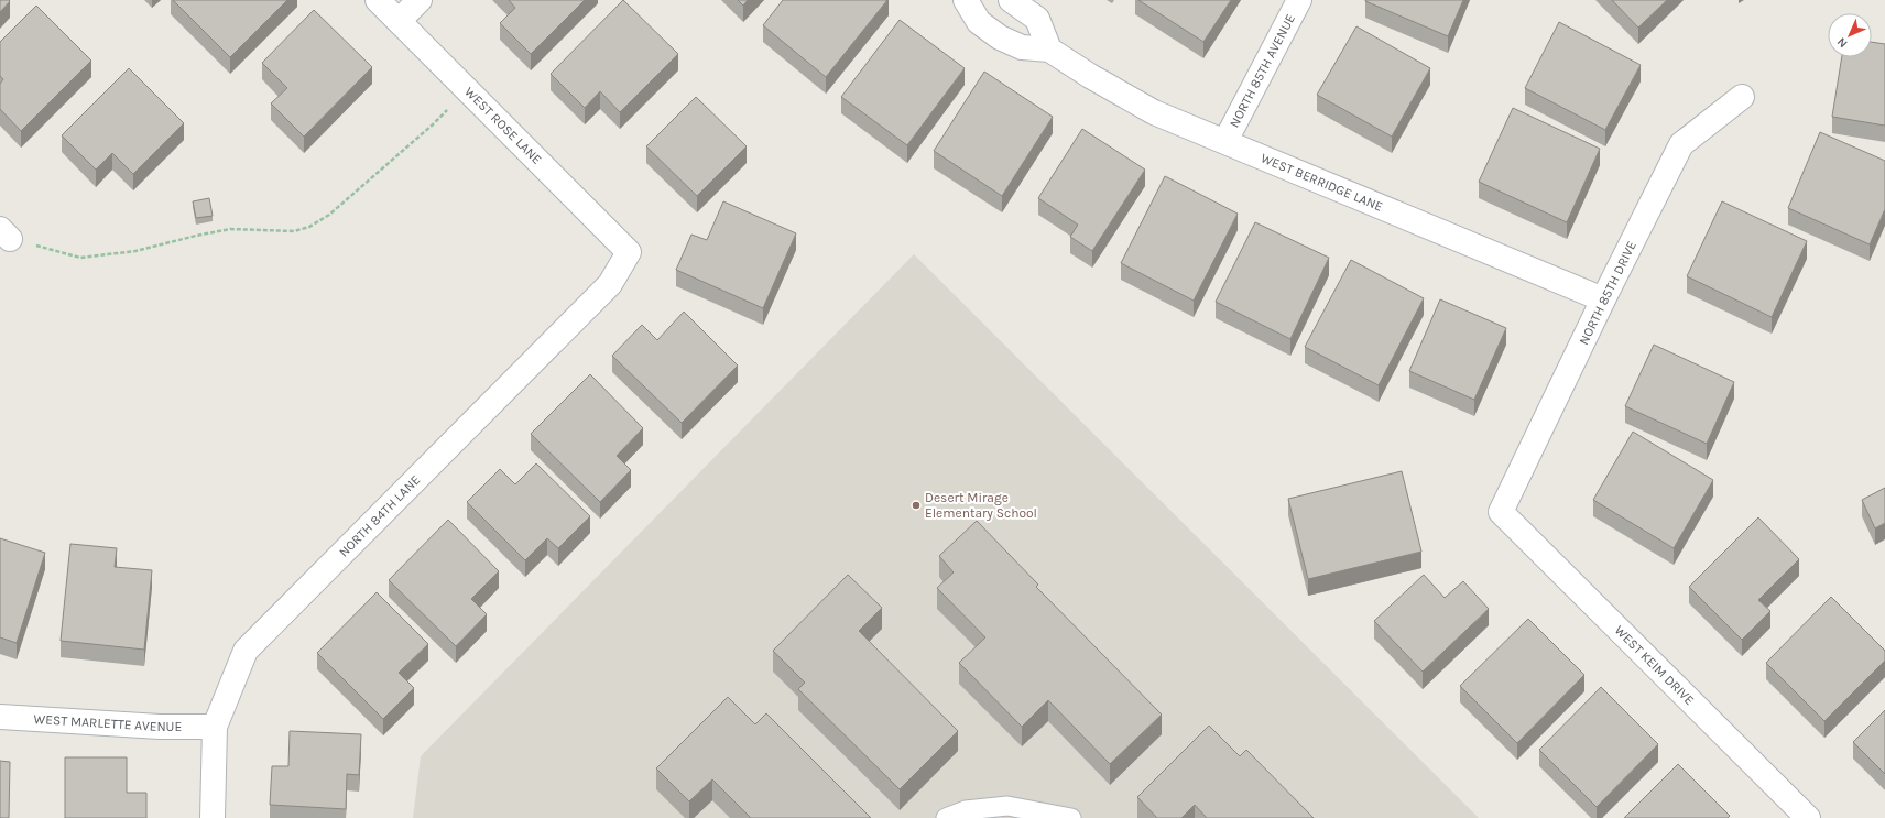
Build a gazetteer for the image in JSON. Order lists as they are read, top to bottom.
{
  "streets": {
    "street": [
      "NORTH 85TH AVENUE",
      "WEST ROSE LANE",
      "WEST BERRIDGE LANE",
      "NORTH 85TH DRIVE",
      "NORTH 84TH LANE",
      "WEST KEIM DRIVE",
      "WEST MARLETTE AVENUE"
    ]
  },
  "crossings": [
    ["NORTH 85TH AVENUE", "WEST BERRIDGE LANE"],
    ["WEST ROSE LANE", "NORTH 84TH LANE"],
    ["WEST BERRIDGE LANE", "NORTH 85TH DRIVE"],
    ["NORTH 85TH DRIVE", "WEST KEIM DRIVE"],
    ["NORTH 84TH LANE", "WEST MARLETTE AVENUE"]
  ],
  "places": ["Desert Mirage Elementary School"],
  "north": "bottom left"
}
